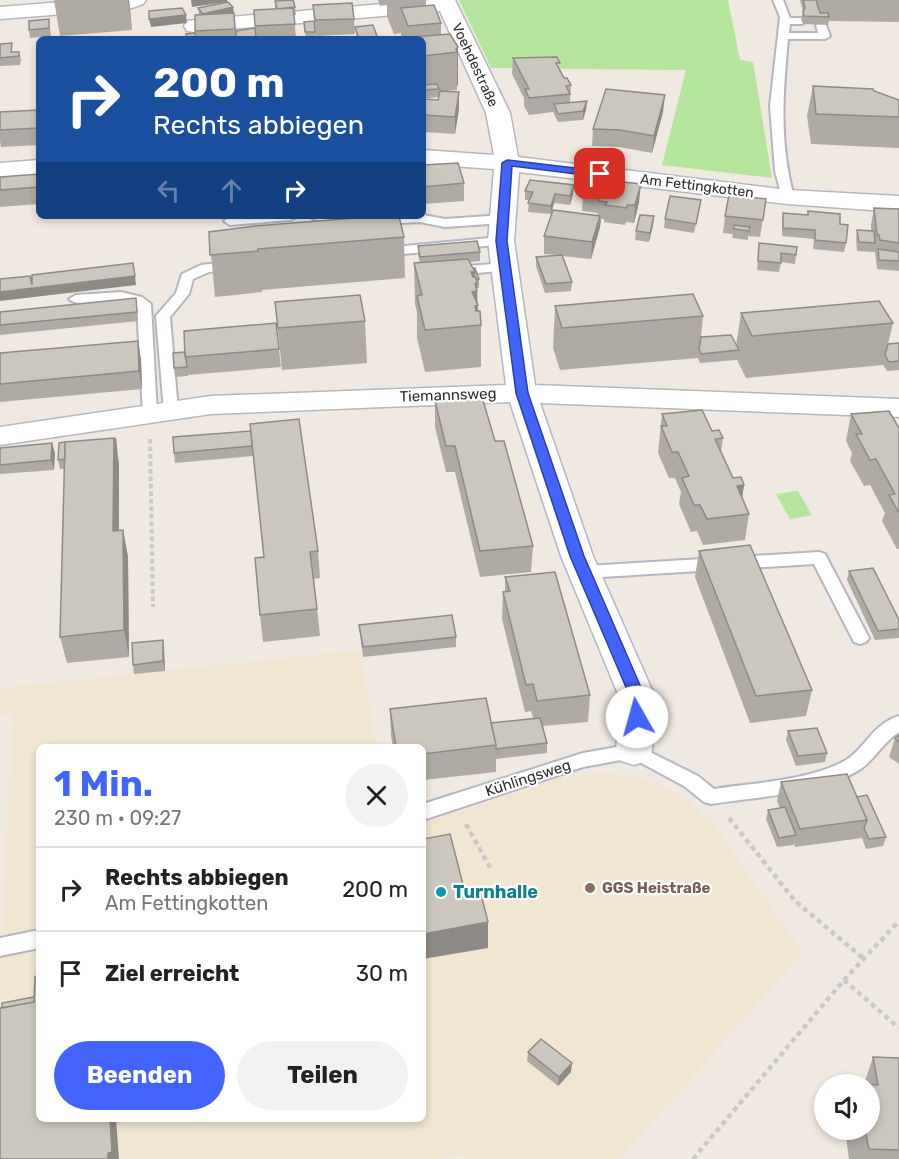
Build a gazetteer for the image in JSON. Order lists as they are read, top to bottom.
{
  "streets": {
    "street": ["Voehdestraße", "Am Fettingkotten", "Tiemannsweg"],
    "lane": ["Kühlingsweg"]
  },
  "crossings": [
    ["Voehdestraße", "Am Fettingkotten"]
  ],
  "places": ["GGS Heistraße", "Turnhalle"],
  "page": {
    "turn": ["200 m", "Rechts abbiegen"],
    "heading": ["1 Min.", "230 m · 09:27"],
    "list": [
      {
        "name": "Rechts abbiegen",
        "note": "Am Fettingkotten",
        "value": "200 m"
      },
      {
        "name": "Ziel erreicht",
        "value": "30 m"
      }
    ],
    "buttons": ["Beenden", "Teilen"]
  }
}
